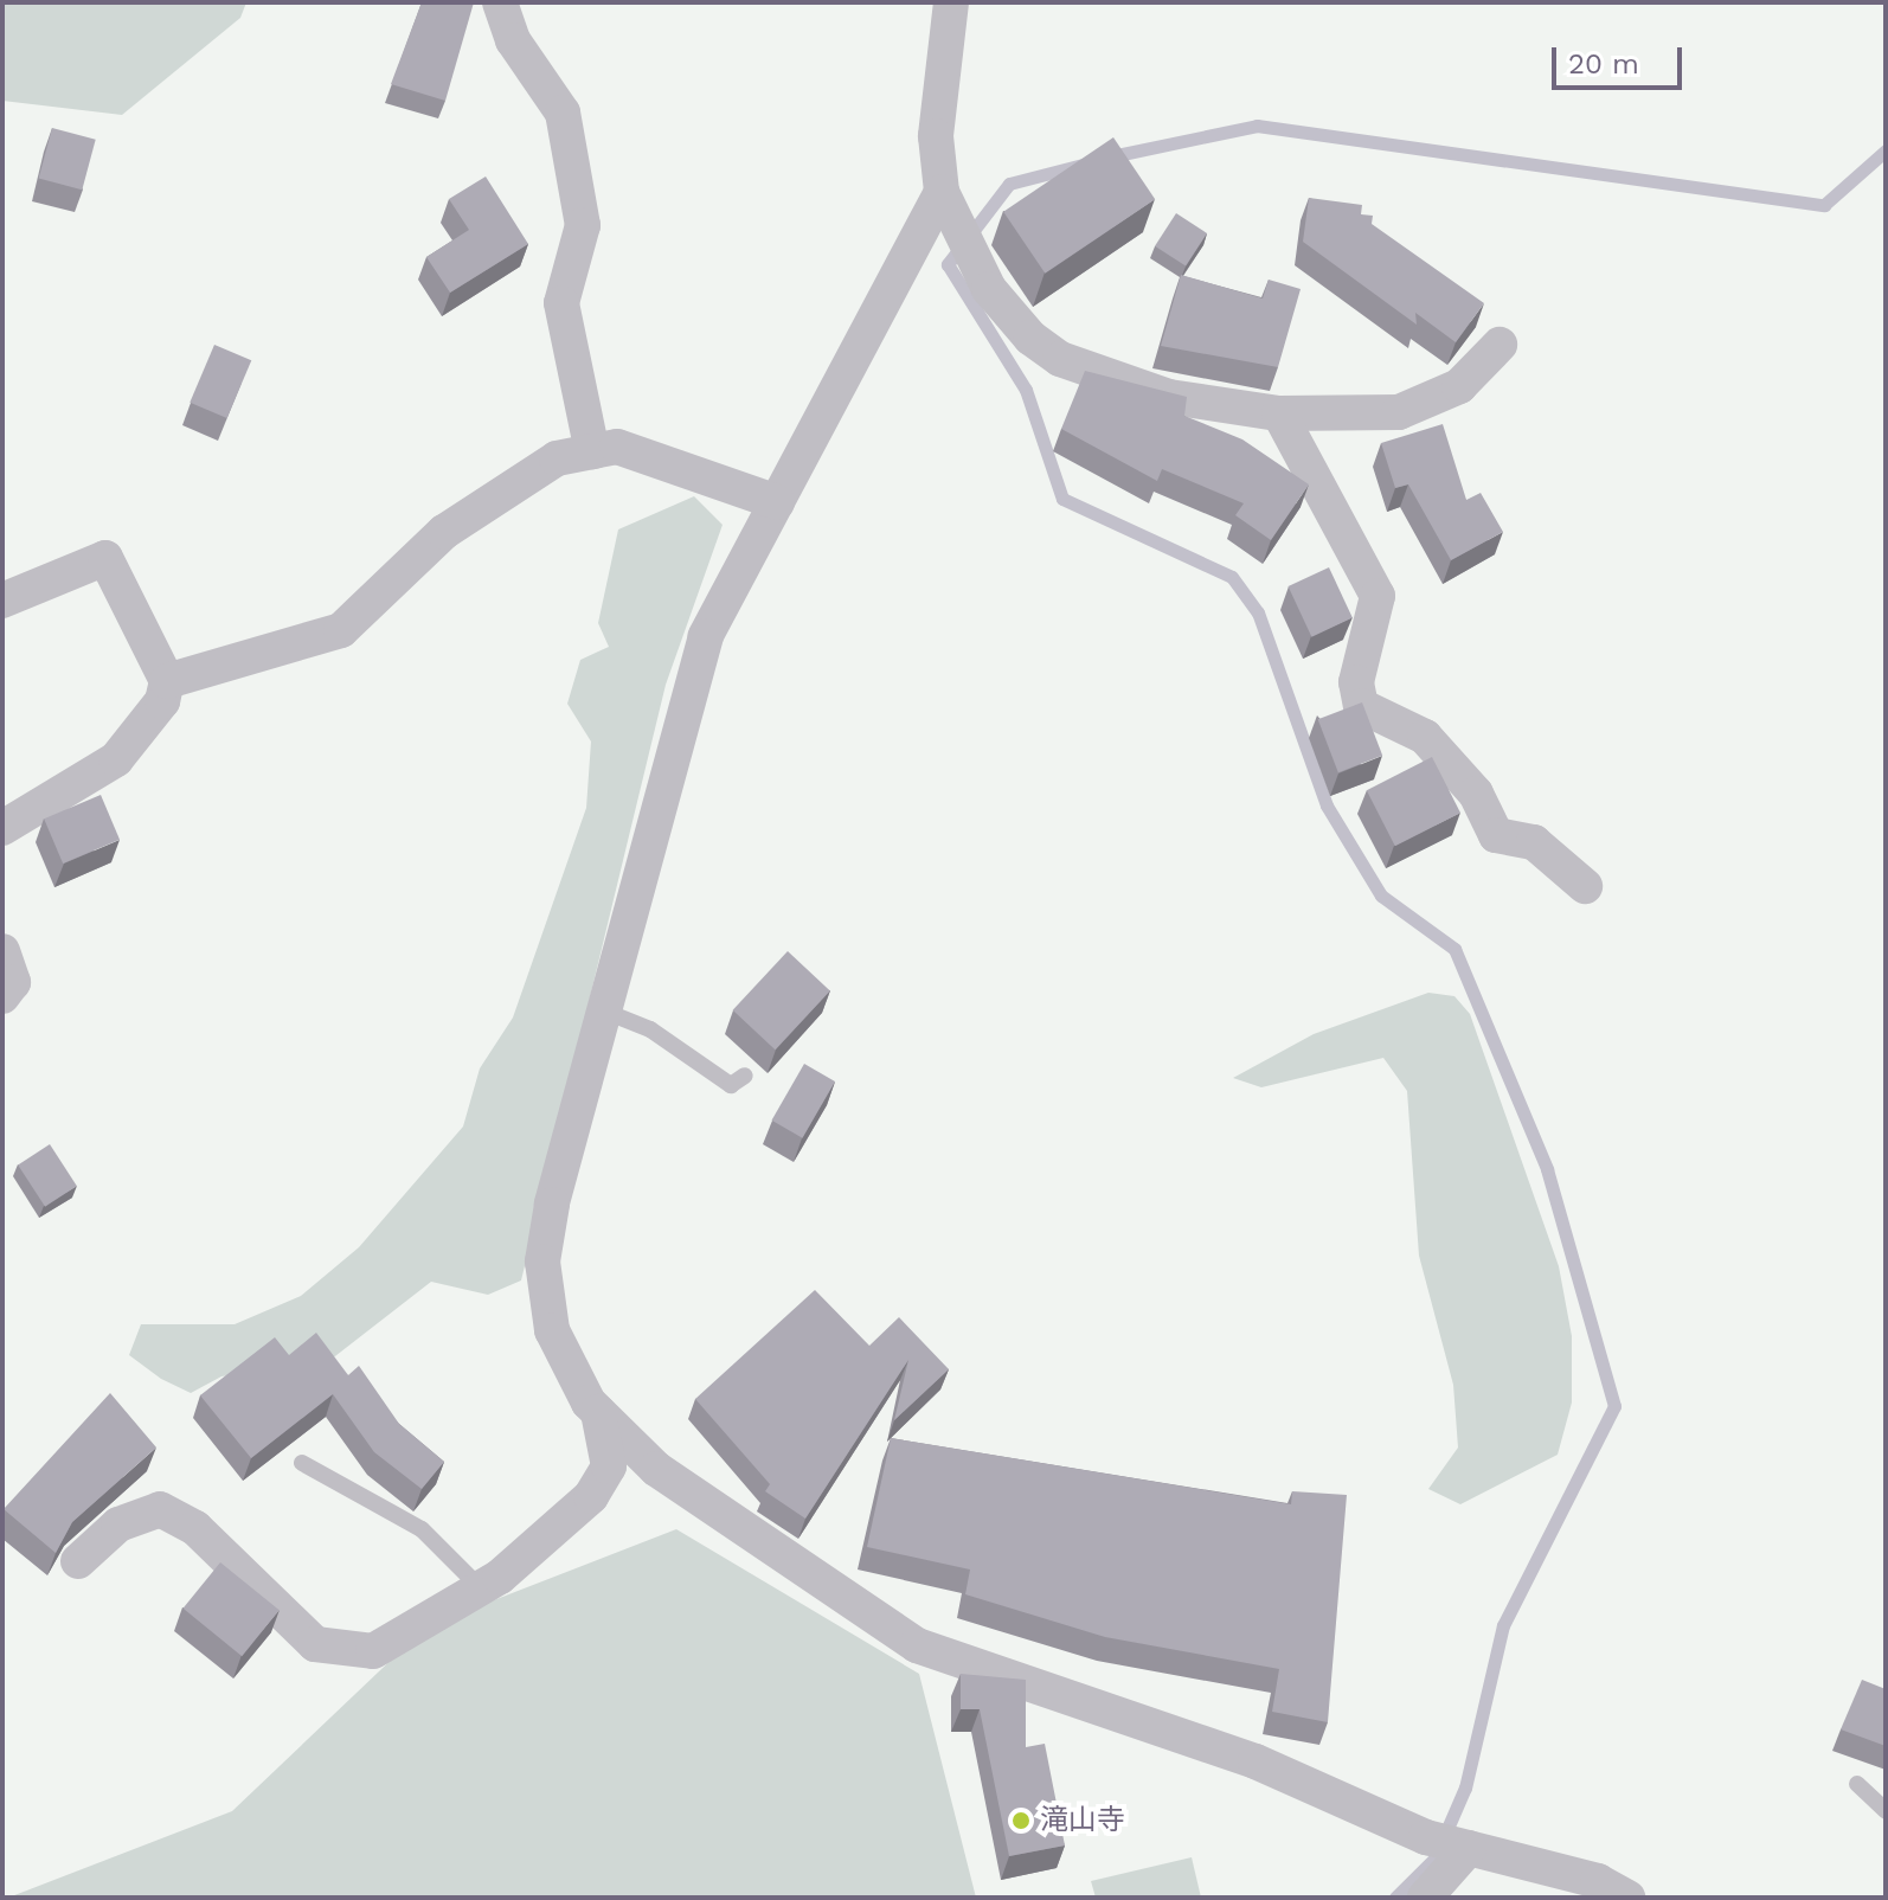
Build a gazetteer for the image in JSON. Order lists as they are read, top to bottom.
{
  "places": ["滝山寺"],
  "scale_bar": "20 m"
}
